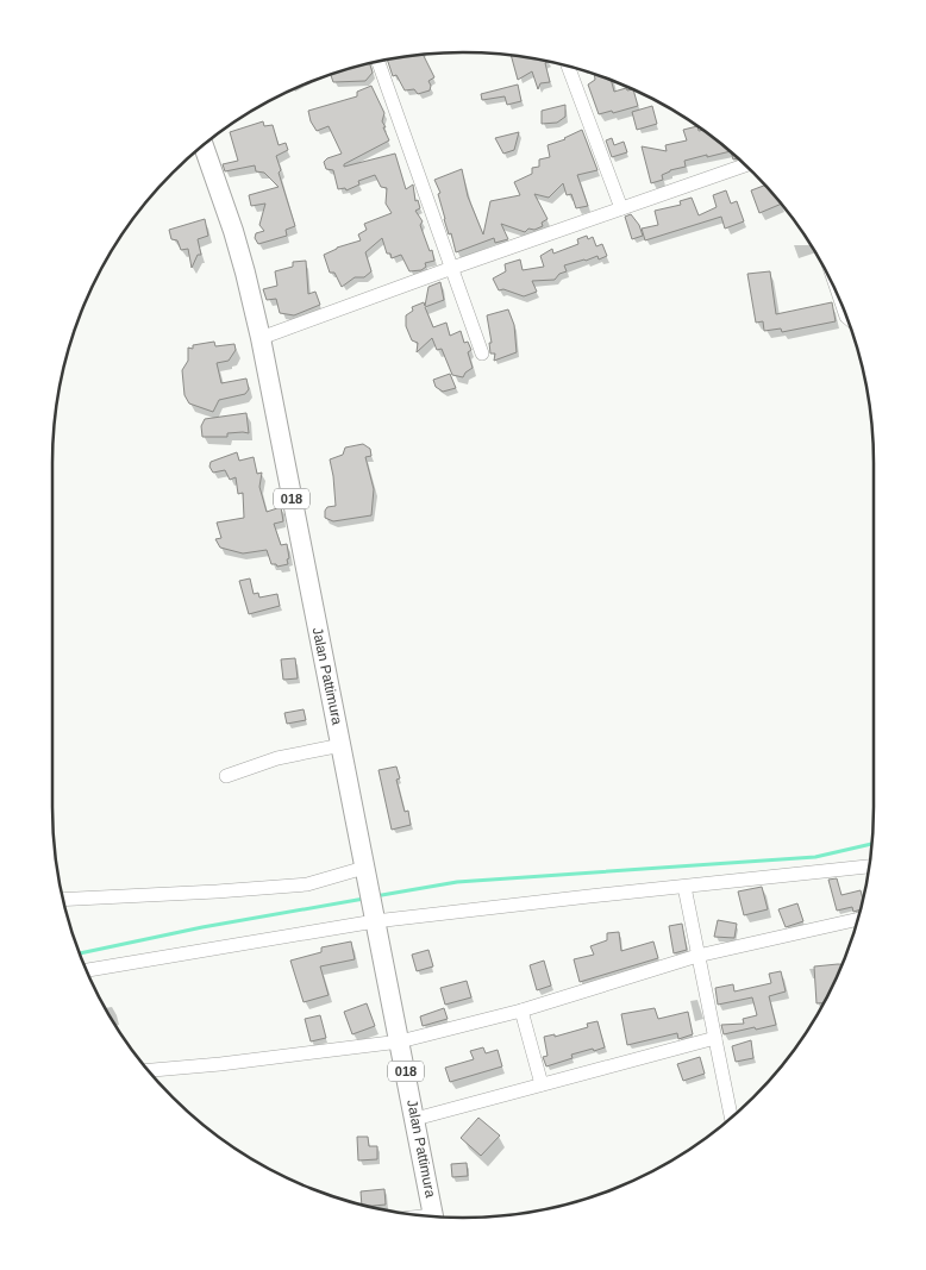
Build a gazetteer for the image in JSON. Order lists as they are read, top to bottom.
{
  "streets": {
    "main road": ["018", "Jalan Pattimura"]
  }
}
